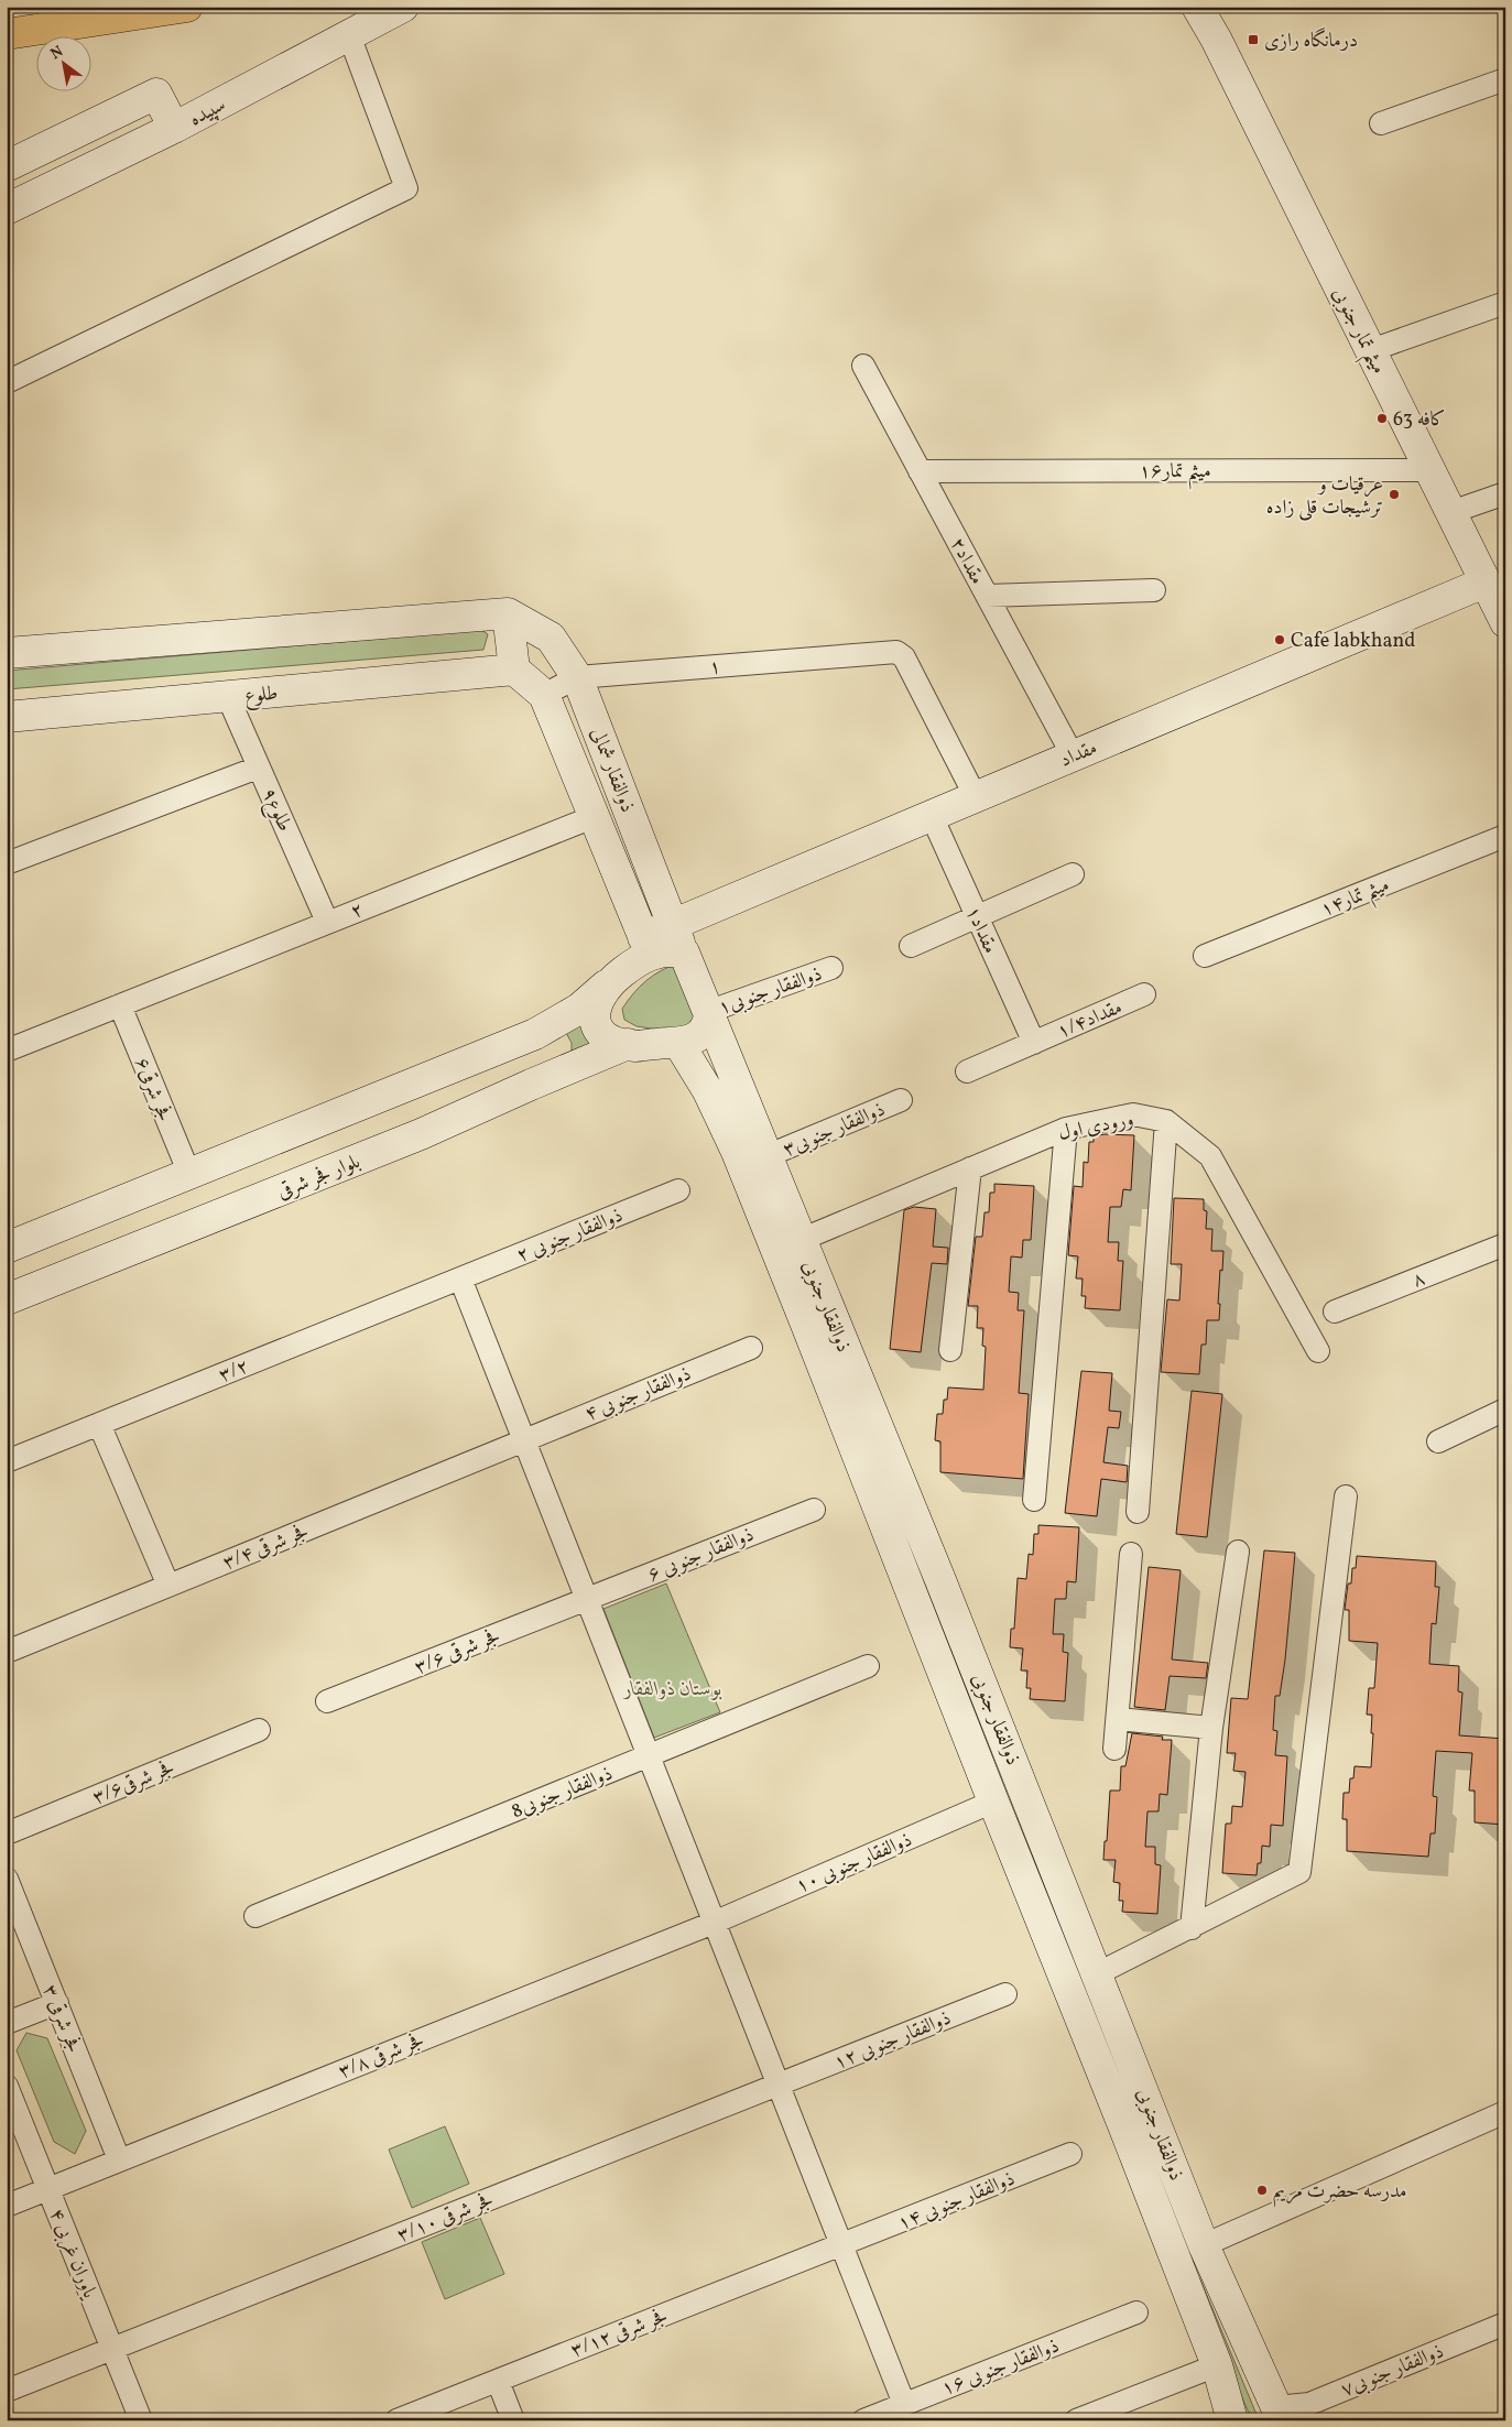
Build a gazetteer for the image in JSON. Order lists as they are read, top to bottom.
{
  "streets": {
    "main road": [
      "سپیده",
      "میثم تمار جنوبی",
      "طلوع",
      "مقداد",
      "ذوالفقار شمالی",
      "بلوار فجر شرقی",
      "ذوالفقار جنوبی"
    ],
    "street": [
      "میثم تمار۱۶",
      "مقداد۲",
      "۱",
      "طلوع۹",
      "میثم تمار۱۴",
      "۲",
      "مقداد۱",
      "ذوالفقار جنوبی۱",
      "مقداد۱/۴",
      "فجر شرقی۶",
      "ورودی اول",
      "ذوالفقار جنوبی۳",
      "۲ ذوالفقار جنوبی",
      "۸",
      "۳/۲",
      "۴ ذوالفقار جنوبی",
      "۳/۴ فجر شرقی",
      "۶ ذوالفقار جنوبی",
      "۳/۶ فجر شرقی",
      "فجر شرقی۳/۶",
      "8ذوالفقار جنوبی",
      "۱۰ ذوالفقار جنوبی",
      "۳ فجر شرقی",
      "۱۲ ذوالفقار جنوبی",
      "۳/۸ فجر شرقی",
      "۱۴ ذوالفقار جنوبی",
      "۳/۱۰ فجر شرقی",
      "۴ یاوران غربی",
      "۳/۱۲ فجر شرقی",
      "۱۶ ذوالفقار جنوبی",
      "ذوالفقار جنوبی۷"
    ]
  },
  "crossings": [
    ["میثم تمار جنوبی", "میثم تمار۱۶"],
    ["میثم تمار جنوبی", "مقداد"],
    ["میثم تمار۱۶", "مقداد۲"],
    ["مقداد۲", "مقداد"],
    ["۱", "مقداد"],
    ["۱", "ذوالفقار شمالی"],
    ["طلوع", "ذوالفقار شمالی"],
    ["طلوع", "طلوع۹"],
    ["مقداد", "ذوالفقار شمالی"],
    ["مقداد", "مقداد۱"],
    ["ذوالفقار شمالی", "۲"],
    ["ذوالفقار شمالی", "ذوالفقار جنوبی۱"],
    ["ذوالفقار شمالی", "ذوالفقار جنوبی"],
    ["طلوع۹", "۲"],
    ["۲", "فجر شرقی۶"],
    ["مقداد۱", "مقداد۱/۴"],
    ["ذوالفقار جنوبی۱", "ذوالفقار جنوبی"],
    ["ورودی اول", "ذوالفقار جنوبی"],
    ["ذوالفقار جنوبی۳", "ذوالفقار جنوبی"],
    ["۲ ذوالفقار جنوبی", "۳/۲"],
    ["ذوالفقار جنوبی", "۱۰ ذوالفقار جنوبی"],
    ["ذوالفقار جنوبی", "ذوالفقار جنوبی۷"],
    ["۴ ذوالفقار جنوبی", "۳/۴ فجر شرقی"],
    ["۶ ذوالفقار جنوبی", "۳/۶ فجر شرقی"],
    ["۱۰ ذوالفقار جنوبی", "۳/۸ فجر شرقی"],
    ["۳ فجر شرقی", "۳/۸ فجر شرقی"],
    ["۱۲ ذوالفقار جنوبی", "۳/۱۰ فجر شرقی"],
    ["۳/۸ فجر شرقی", "۴ یاوران غربی"],
    ["۱۴ ذوالفقار جنوبی", "۳/۱۲ فجر شرقی"],
    ["۳/۱۰ فجر شرقی", "۴ یاوران غربی"]
  ],
  "parks": ["بوستان ذوالفقار"],
  "places": {
    "transit": ["درمانگاه رازی"],
    "other": [
      "کافه 63",
      "عرقیات و ترشیجات قلی زاده",
      "Cafe labkhand",
      "مدرسه حضرت مریم"
    ]
  },
  "north": "top left"
}
